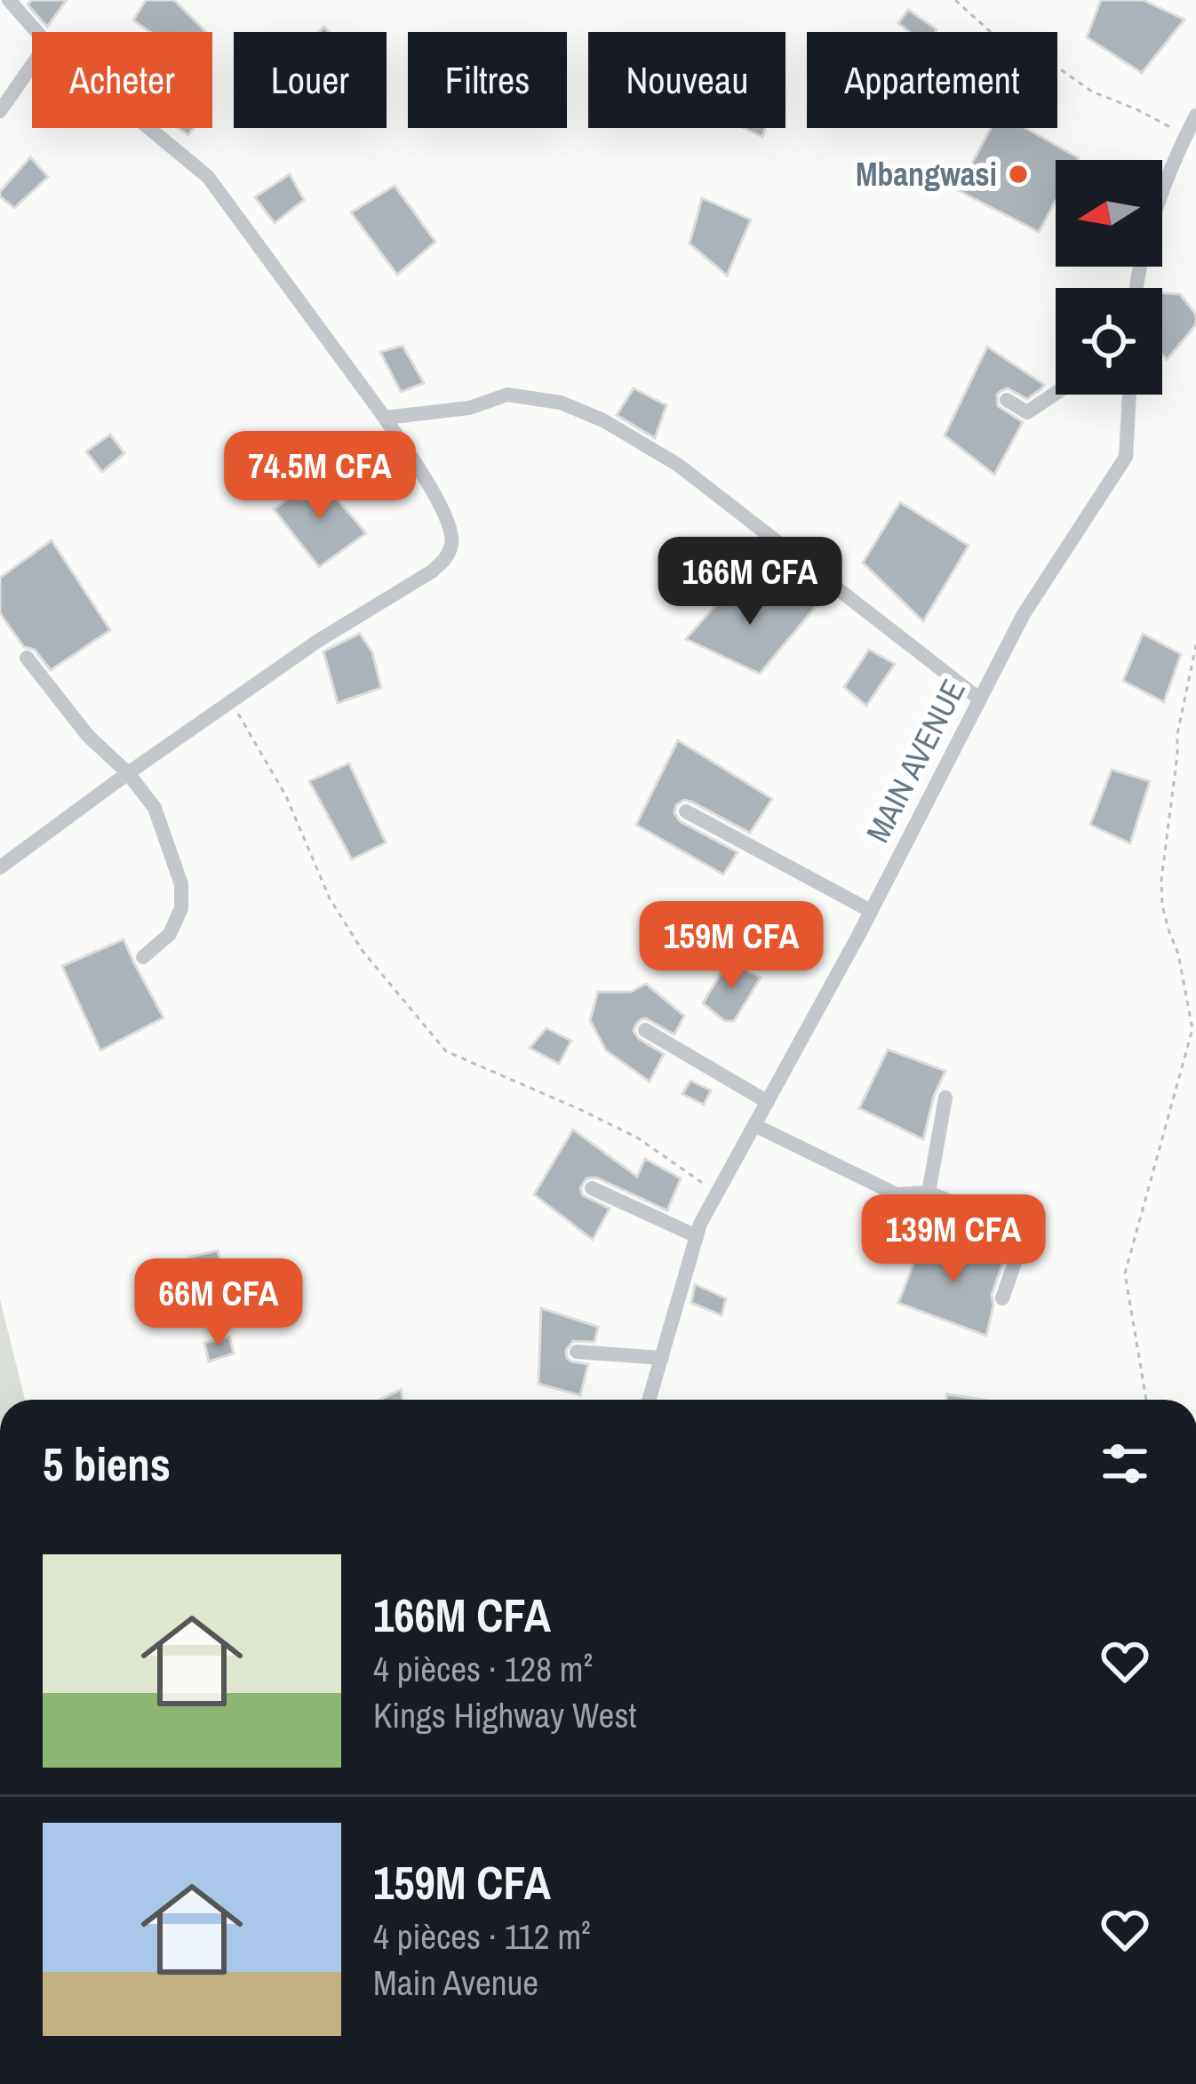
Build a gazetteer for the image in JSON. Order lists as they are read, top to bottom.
{
  "streets": {
    "street": ["MAIN AVENUE"]
  },
  "places": ["Mbangwasi"],
  "north": "left",
  "page": {
    "chip": [
      "Acheter",
      "Louer",
      "Filtres",
      "Nouveau",
      "Appartement"
    ],
    "price": [
      "74.5M CFA",
      "166M CFA",
      "159M CFA",
      "139M CFA",
      "66M CFA"
    ],
    "heading": "5 biens",
    "list": [
      {
        "name": "166M CFA",
        "note": "4 pièces · 128 m² · Kings Highway West"
      },
      {
        "name": "159M CFA",
        "note": "4 pièces · 112 m² · Main Avenue"
      }
    ]
  }
}
